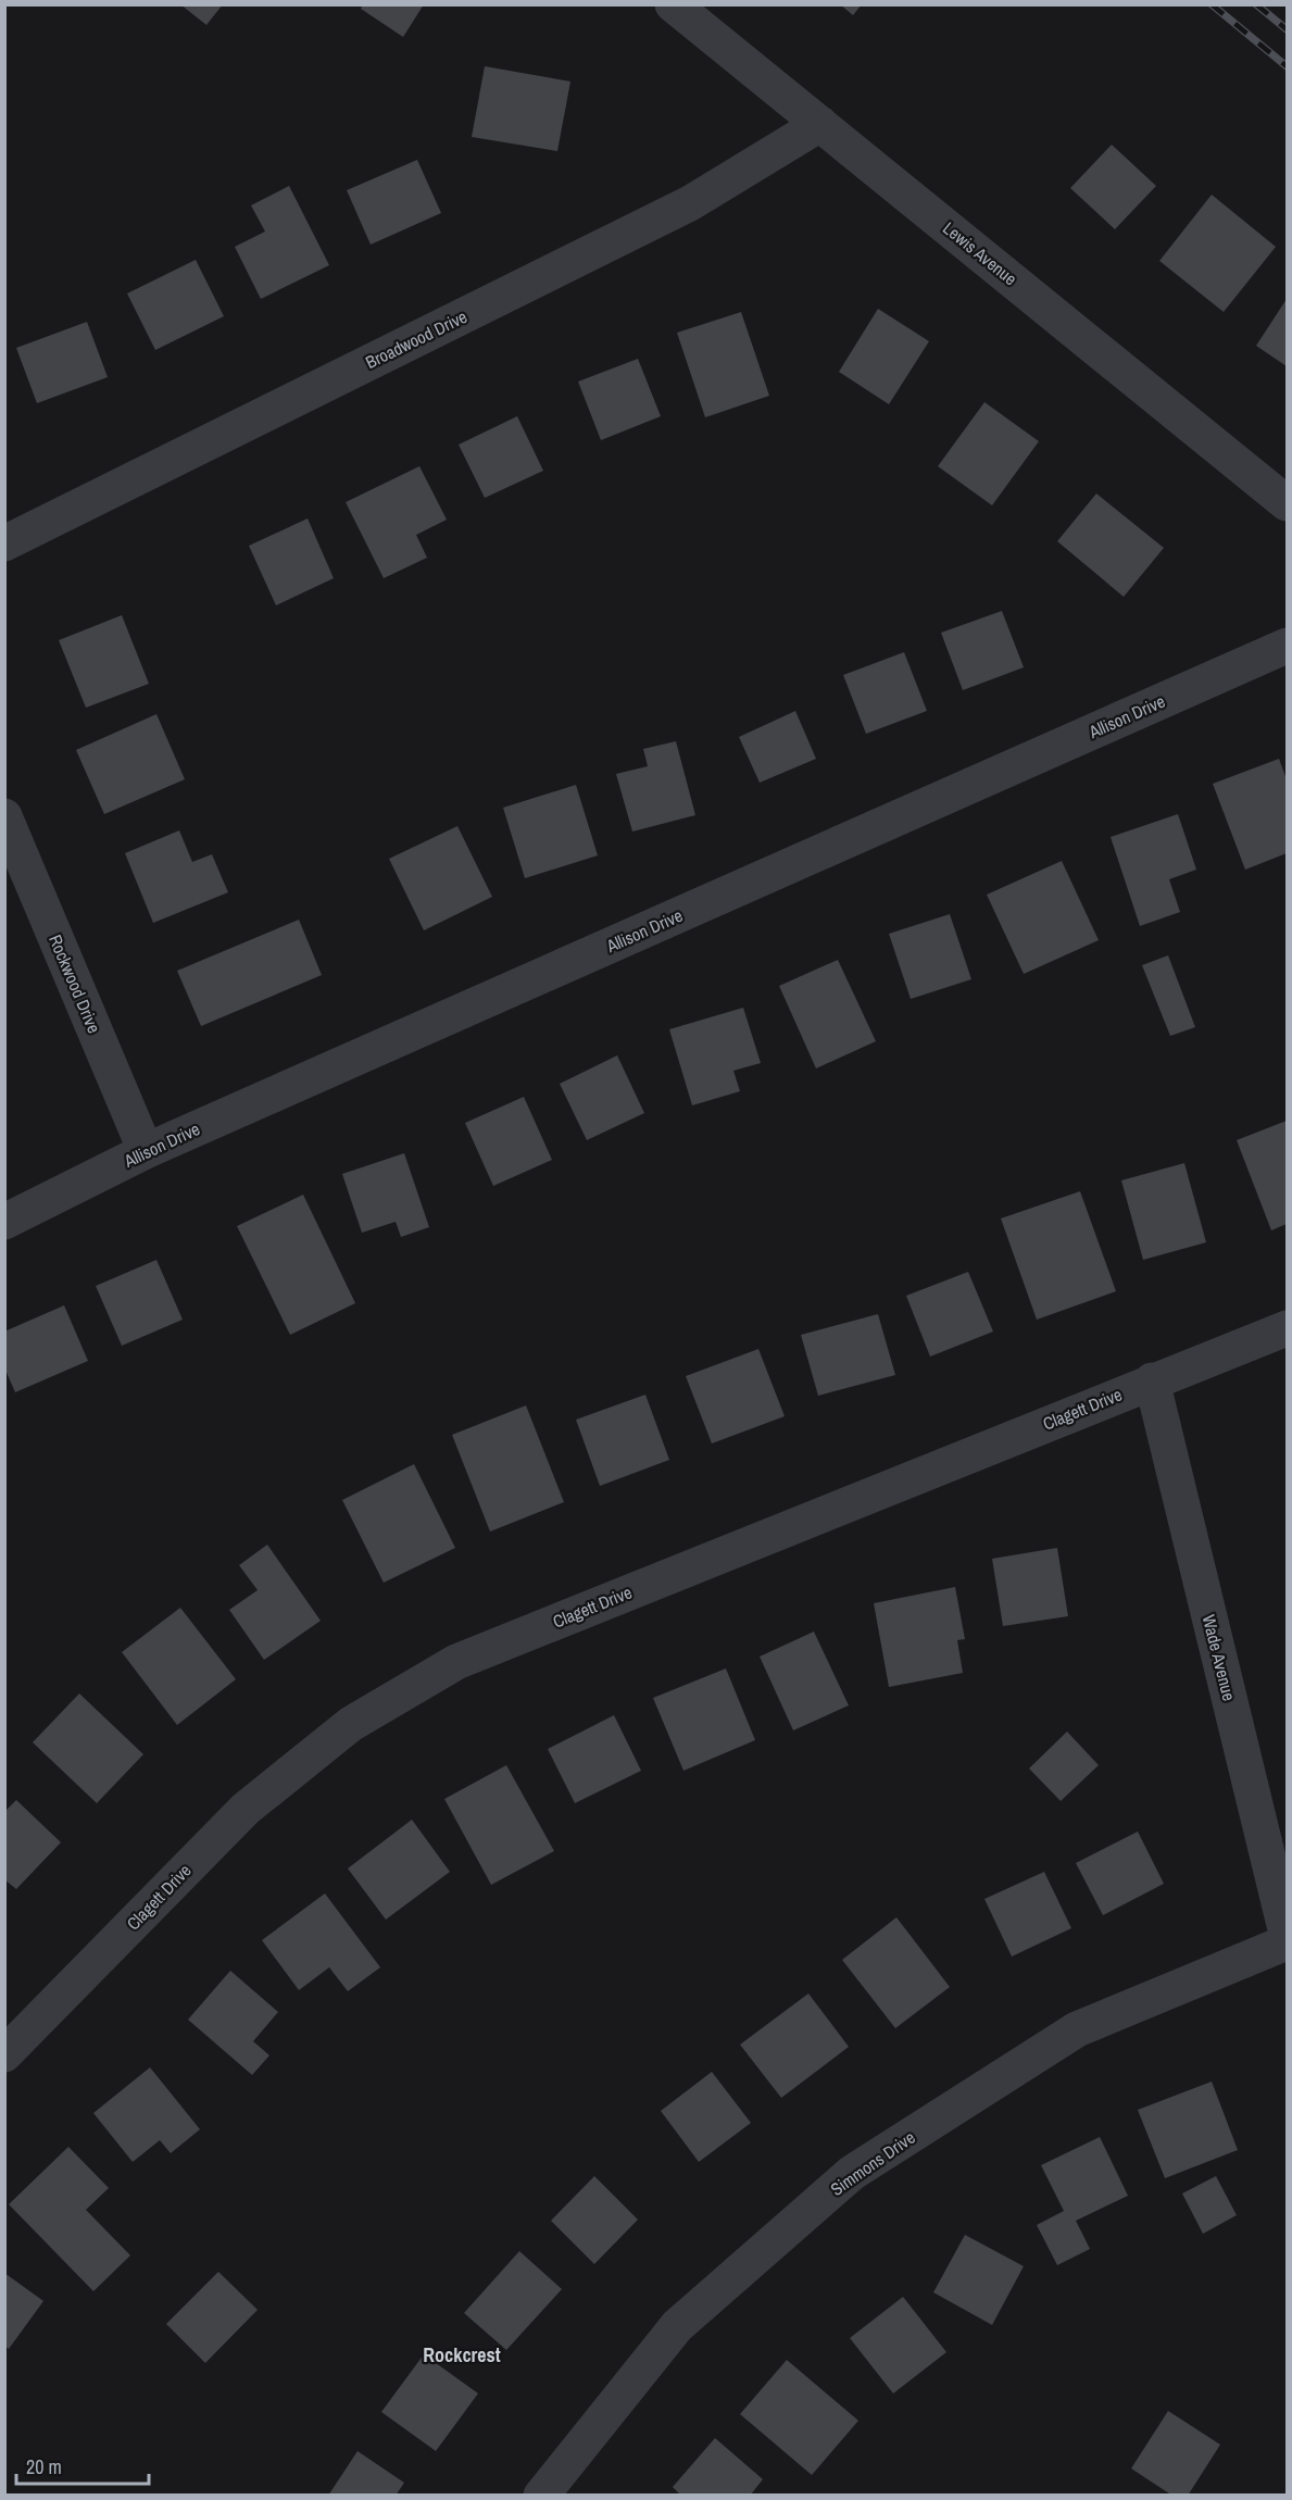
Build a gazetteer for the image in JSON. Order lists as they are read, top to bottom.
{
  "streets": {
    "street": [
      "Lewis Avenue",
      "Broadwood Drive",
      "Allison Drive",
      "Rockwood Drive",
      "Clagett Drive",
      "Wade Avenue",
      "Simmons Drive"
    ]
  },
  "crossings": [
    ["Lewis Avenue", "Broadwood Drive"],
    ["Allison Drive", "Rockwood Drive"],
    ["Clagett Drive", "Wade Avenue"]
  ],
  "districts": ["Rockcrest"],
  "scale_bar": "20 m"
}
